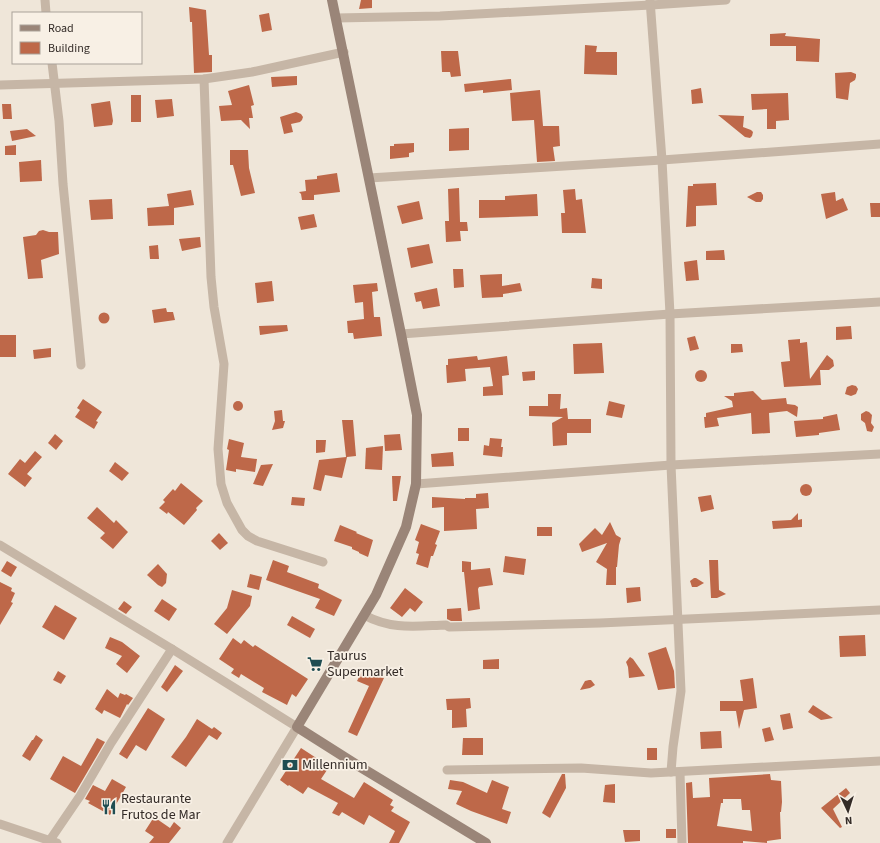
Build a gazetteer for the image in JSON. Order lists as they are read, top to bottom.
{
  "places": {
    "supermarket": ["Taurus Supermarket"],
    "bank": ["Millennium"],
    "restaurant": ["Restaurante Frutos de Mar"]
  },
  "legend": ["Road", "Building"],
  "north": "bottom"
}
